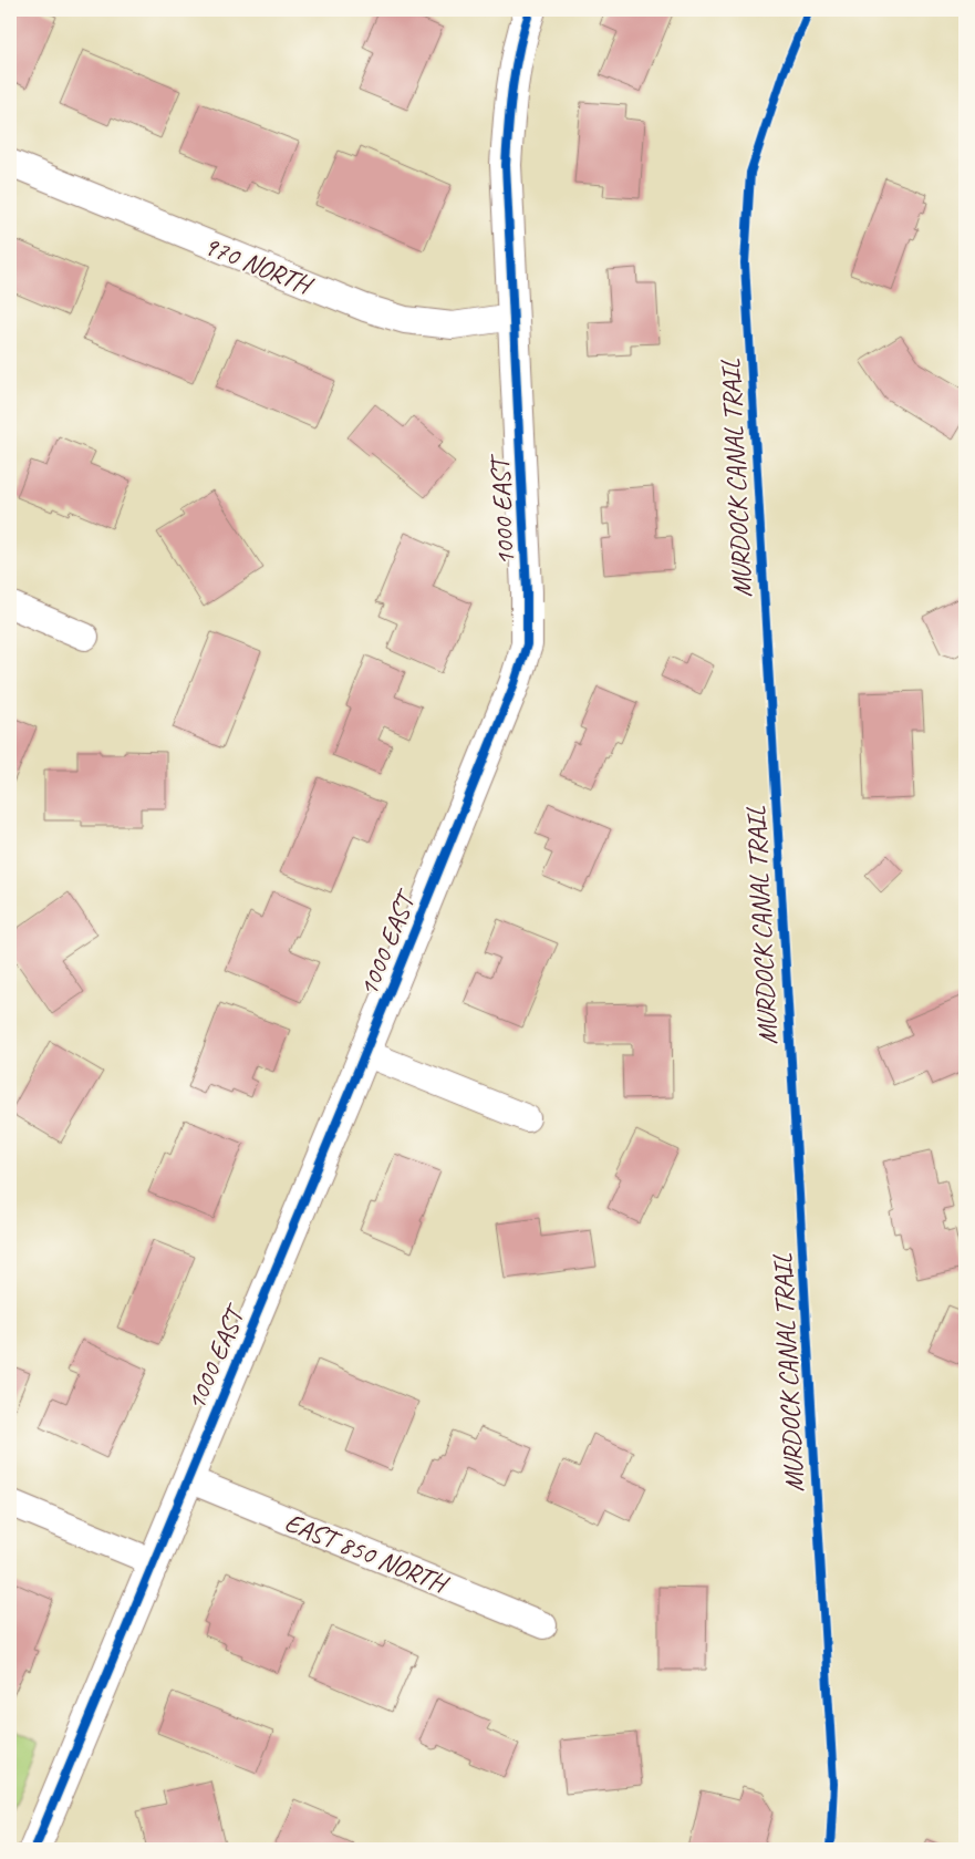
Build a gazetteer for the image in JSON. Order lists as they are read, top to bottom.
{
  "streets": {
    "street": ["970 NORTH", "1000 EAST", "EAST 850 NORTH"],
    "cycle path": ["MURDOCK CANAL TRAIL"]
  },
  "crossings": [
    ["970 NORTH", "1000 EAST"],
    ["1000 EAST", "EAST 850 NORTH"]
  ]
}
